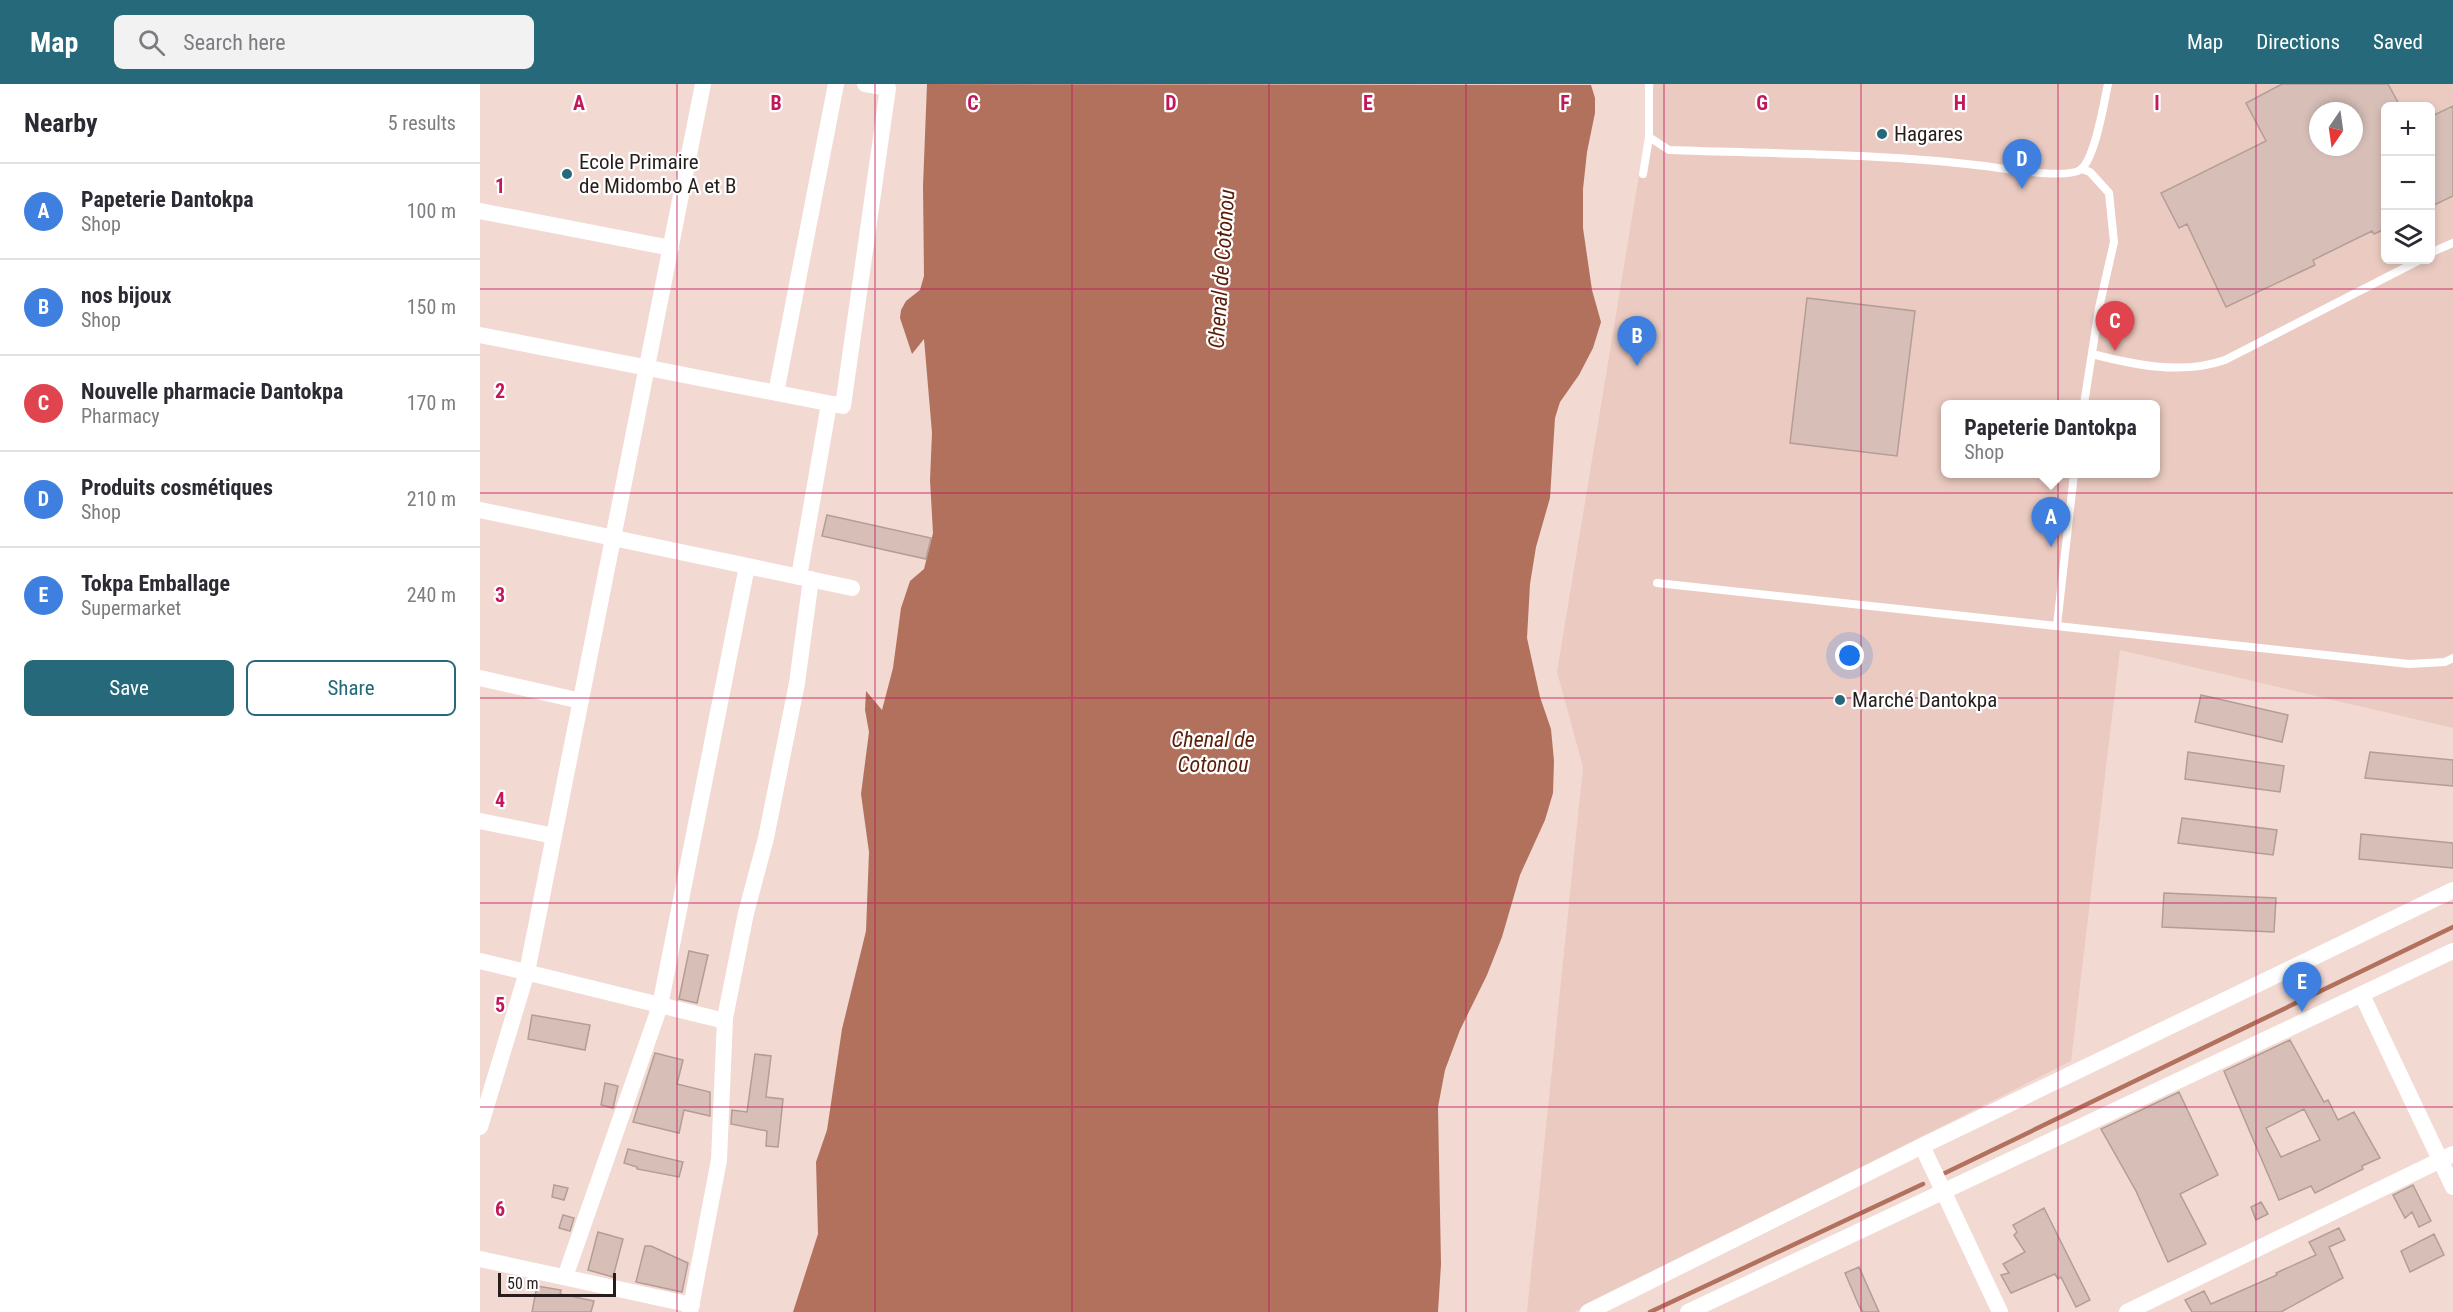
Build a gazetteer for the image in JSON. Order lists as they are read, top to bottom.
{
  "water": ["Chenal de Cotonou"],
  "places": ["Hagares", "Ecole Primaire de Midombo A et B", "Marché Dantokpa"],
  "scale_bar": "50 m",
  "north": "bottom",
  "page": {
    "header": "Map",
    "search": "Search here",
    "nav": ["Map", "Directions", "Saved"],
    "heading": ["Nearby", "5 results"],
    "map_buttons": ["+", "−"],
    "pins": [
      "D",
      "C",
      "B",
      "A",
      "E"
    ],
    "list": [
      {
        "mark": "A",
        "name": "Papeterie Dantokpa",
        "note": "Shop",
        "value": "100 m"
      },
      {
        "mark": "B",
        "name": "nos bijoux",
        "note": "Shop",
        "value": "150 m"
      },
      {
        "mark": "C",
        "name": "Nouvelle pharmacie Dantokpa",
        "note": "Pharmacy",
        "value": "170 m"
      },
      {
        "mark": "D",
        "name": "Produits cosmétiques",
        "note": "Shop",
        "value": "210 m"
      },
      {
        "mark": "E",
        "name": "Tokpa Emballage",
        "note": "Supermarket",
        "value": "240 m"
      }
    ],
    "popup": ["Papeterie Dantokpa", "Shop"],
    "buttons": ["Save", "Share"],
    "scale": "50 m"
  },
  "grid": {
    "columns": [
      "A",
      "B",
      "C",
      "D",
      "E",
      "F",
      "G",
      "H",
      "I"
    ],
    "rows": [
      "1",
      "2",
      "3",
      "4",
      "5",
      "6"
    ]
  }
}
